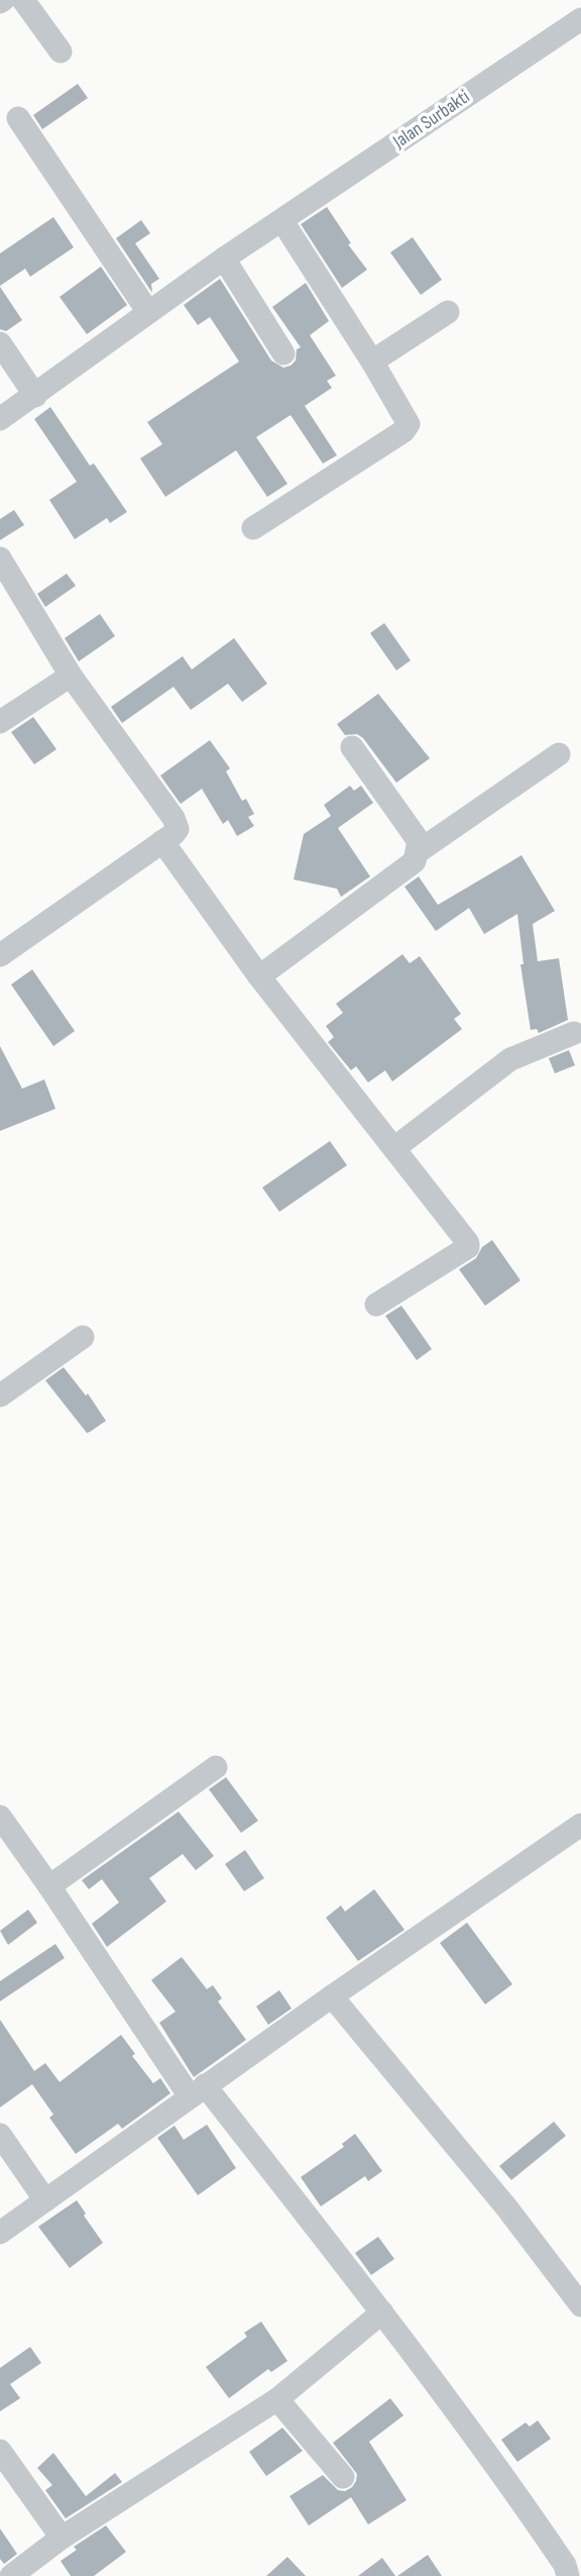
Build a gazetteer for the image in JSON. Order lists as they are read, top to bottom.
{
  "streets": {
    "street": ["Jalan Surbakti"]
  }
}
